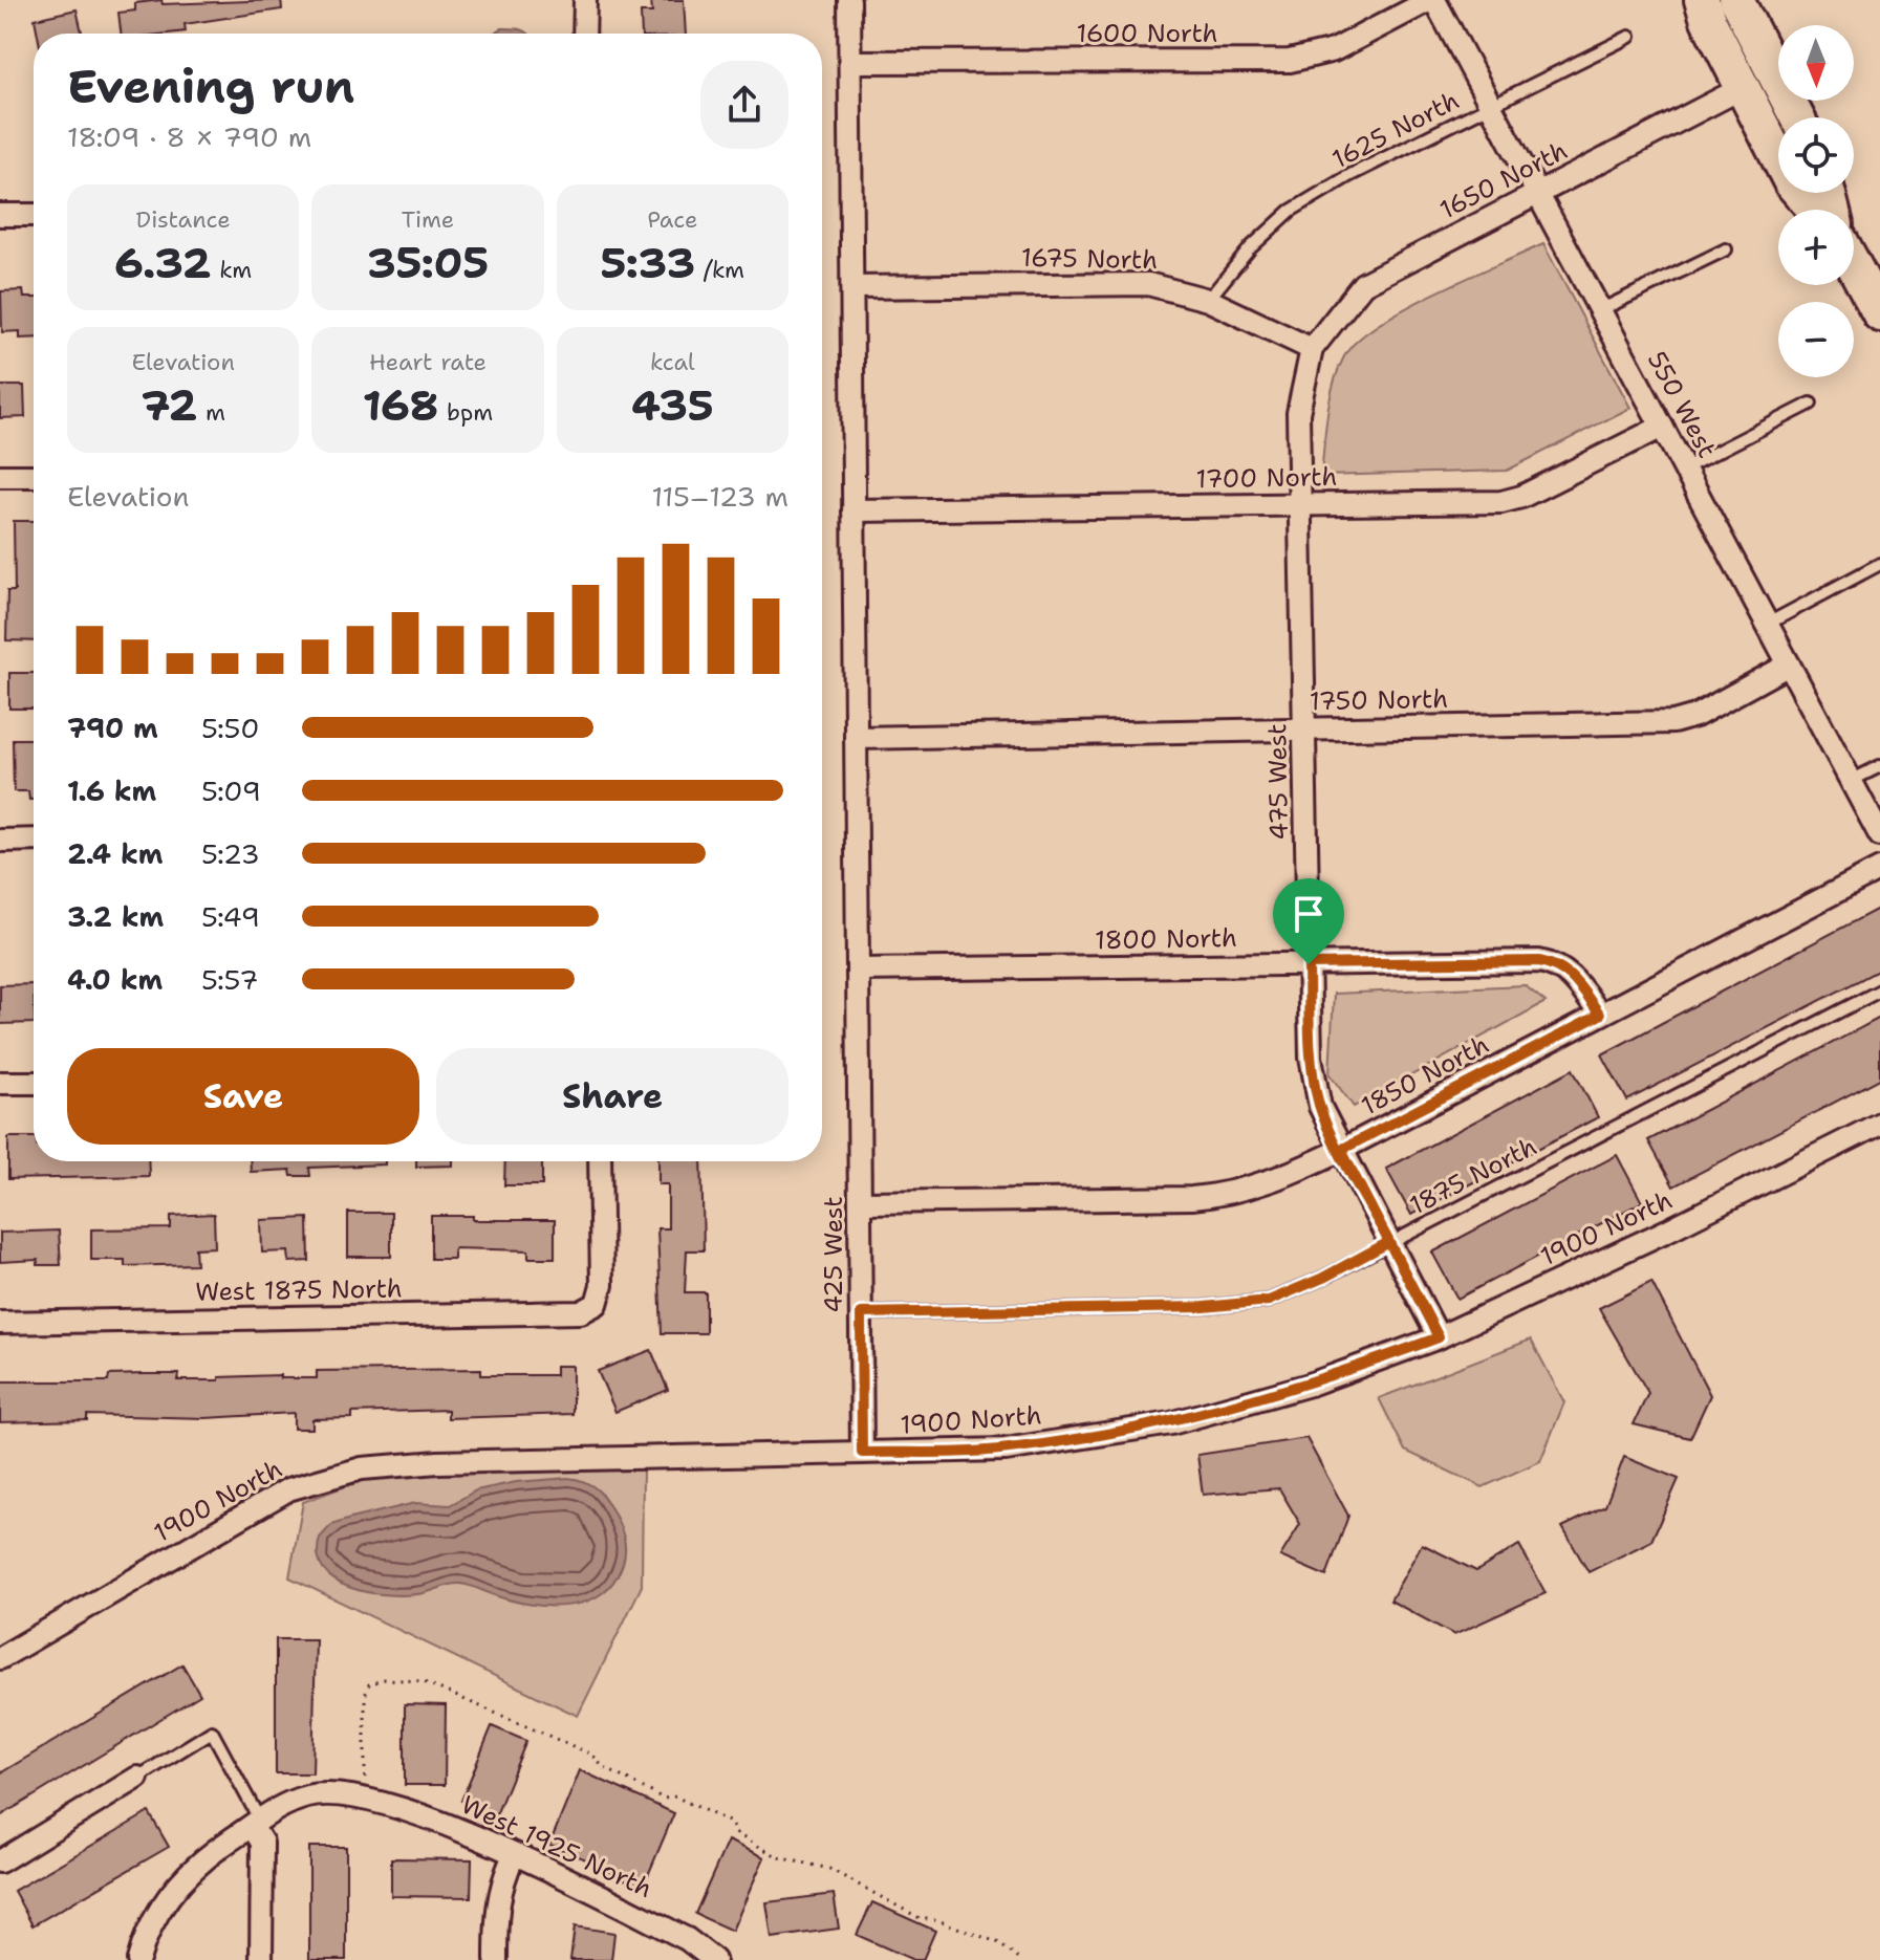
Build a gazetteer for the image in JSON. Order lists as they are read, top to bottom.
{
  "streets": {
    "street": [
      "1600 North",
      "1650 North",
      "1675 North",
      "550 West",
      "1700 North",
      "1750 North",
      "475 West",
      "1800 North",
      "1850 North",
      "1900 North",
      "425 West",
      "West 1875 North",
      "West 1925 North"
    ],
    "lane": ["1625 North", "1875 North"]
  },
  "crossings": [
    ["1600 North", "550 West"],
    ["1600 North", "425 West"],
    ["1625 North", "1675 North"],
    ["1625 North", "550 West"],
    ["1650 North", "1675 North"],
    ["1650 North", "550 West"],
    ["1650 North", "475 West"],
    ["1675 North", "475 West"],
    ["1675 North", "425 West"],
    ["550 West", "1700 North"],
    ["550 West", "1750 North"],
    ["1700 North", "475 West"],
    ["1700 North", "425 West"],
    ["1750 North", "475 West"],
    ["1750 North", "425 West"],
    ["475 West", "1800 North"],
    ["475 West", "1850 North"],
    ["475 West", "1875 North"],
    ["475 West", "1900 North"],
    ["1800 North", "1850 North"],
    ["1800 North", "425 West"],
    ["1850 North", "425 West"],
    ["1875 North", "425 West"],
    ["1900 North", "425 West"]
  ],
  "north": "bottom",
  "page": {
    "map_buttons": ["+", "−"],
    "heading": ["Evening run", "18:09 · 8 × 790 m"],
    "stats": [
      ["Distance", "6.32 km"],
      ["Time", "35:05"],
      ["Pace", "5:33 /km"],
      ["Elevation", "72 m"],
      ["Heart rate", "168 bpm"],
      ["kcal", "435"]
    ],
    "chart": ["Elevation", "115–123 m"],
    "list": [
      {
        "name": "790 m",
        "note": "5:50"
      },
      {
        "name": "1.6 km",
        "note": "5:09"
      },
      {
        "name": "2.4 km",
        "note": "5:23"
      },
      {
        "name": "3.2 km",
        "note": "5:49"
      },
      {
        "name": "4.0 km",
        "note": "5:57"
      }
    ],
    "buttons": ["Save", "Share"]
  }
}
